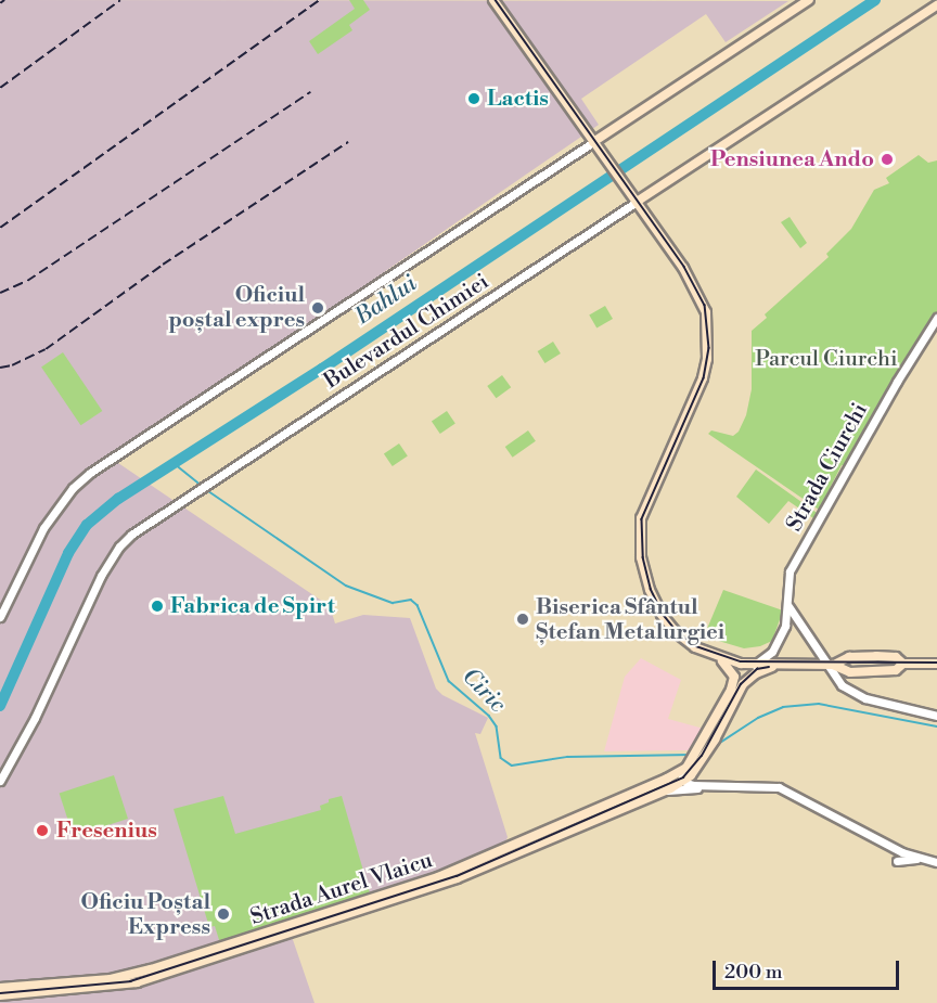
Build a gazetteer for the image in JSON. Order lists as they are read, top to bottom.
{
  "streets": {
    "main road": ["Bulevardul Chimiei", "Strada Aurel Vlaicu"],
    "street": ["Strada Ciurchi"]
  },
  "water": ["Bahlui", "Ciric"],
  "parks": ["Parcul Ciurchi"],
  "places": [
    "Lactis",
    "Pensiunea Ando",
    "Oficiul poștal expres",
    "Fabrica de Spirt",
    "Biserica Sfântul Ștefan Metalurgiei",
    "Fresenius",
    "Oficiu Poștal Express"
  ],
  "scale_bar": "200 m"
}
